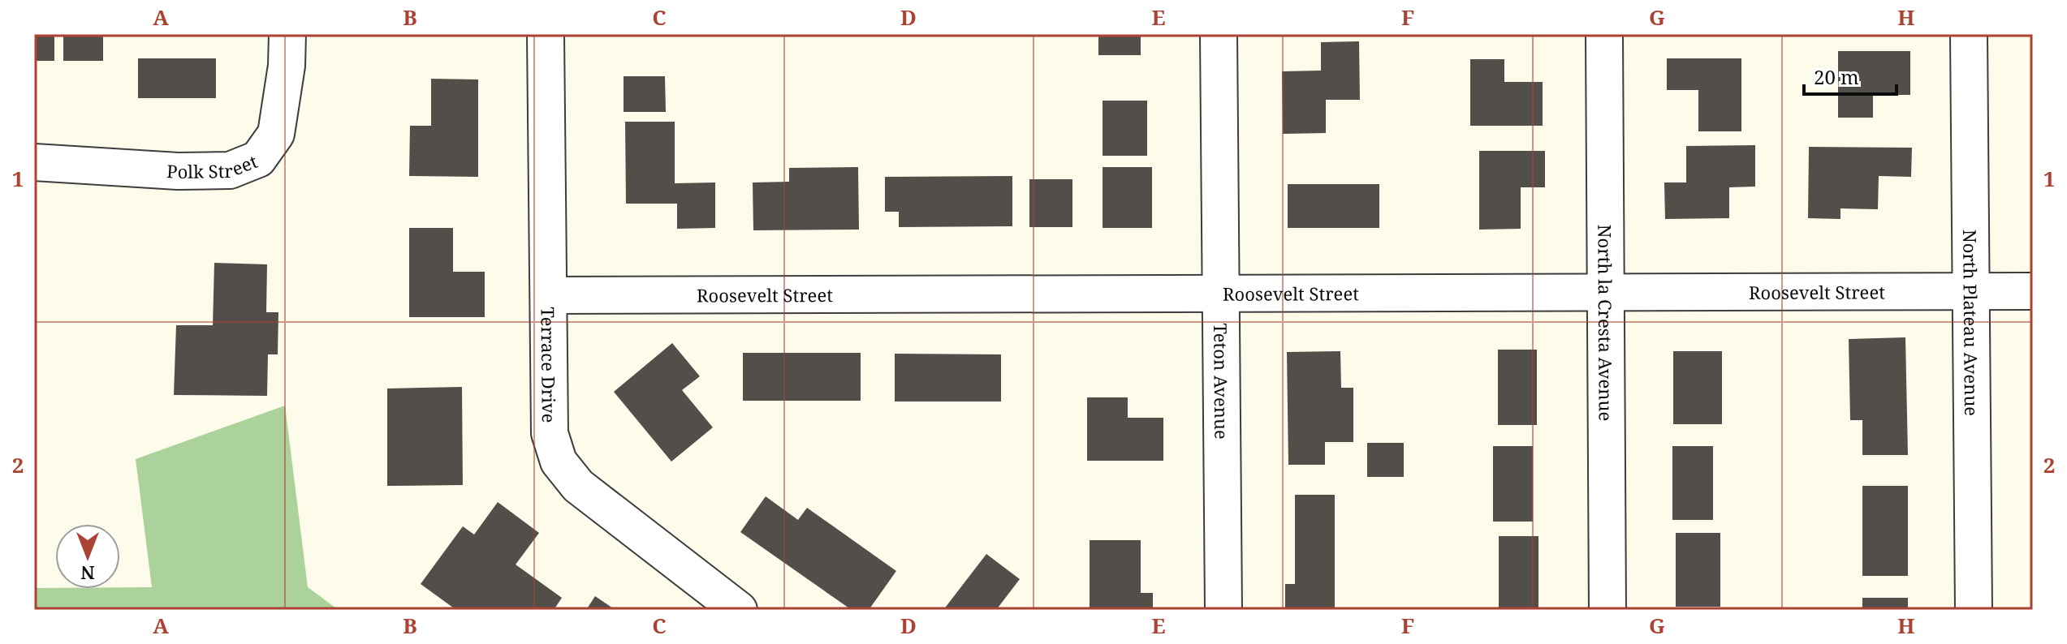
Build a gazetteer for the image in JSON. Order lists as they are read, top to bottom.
{
  "streets": {
    "street": [
      "Polk Street",
      "Roosevelt Street",
      "North la Cresta Avenue",
      "North Plateau Avenue",
      "Terrace Drive",
      "Teton Avenue"
    ]
  },
  "crossings": [
    ["Roosevelt Street", "North la Cresta Avenue"],
    ["Roosevelt Street", "North Plateau Avenue"],
    ["Roosevelt Street", "Terrace Drive"],
    ["Roosevelt Street", "Teton Avenue"]
  ],
  "scale_bar": "20 m",
  "north": "bottom",
  "grid": {
    "columns": [
      "A",
      "B",
      "C",
      "D",
      "E",
      "F",
      "G",
      "H"
    ],
    "rows": ["1", "2"]
  }
}
